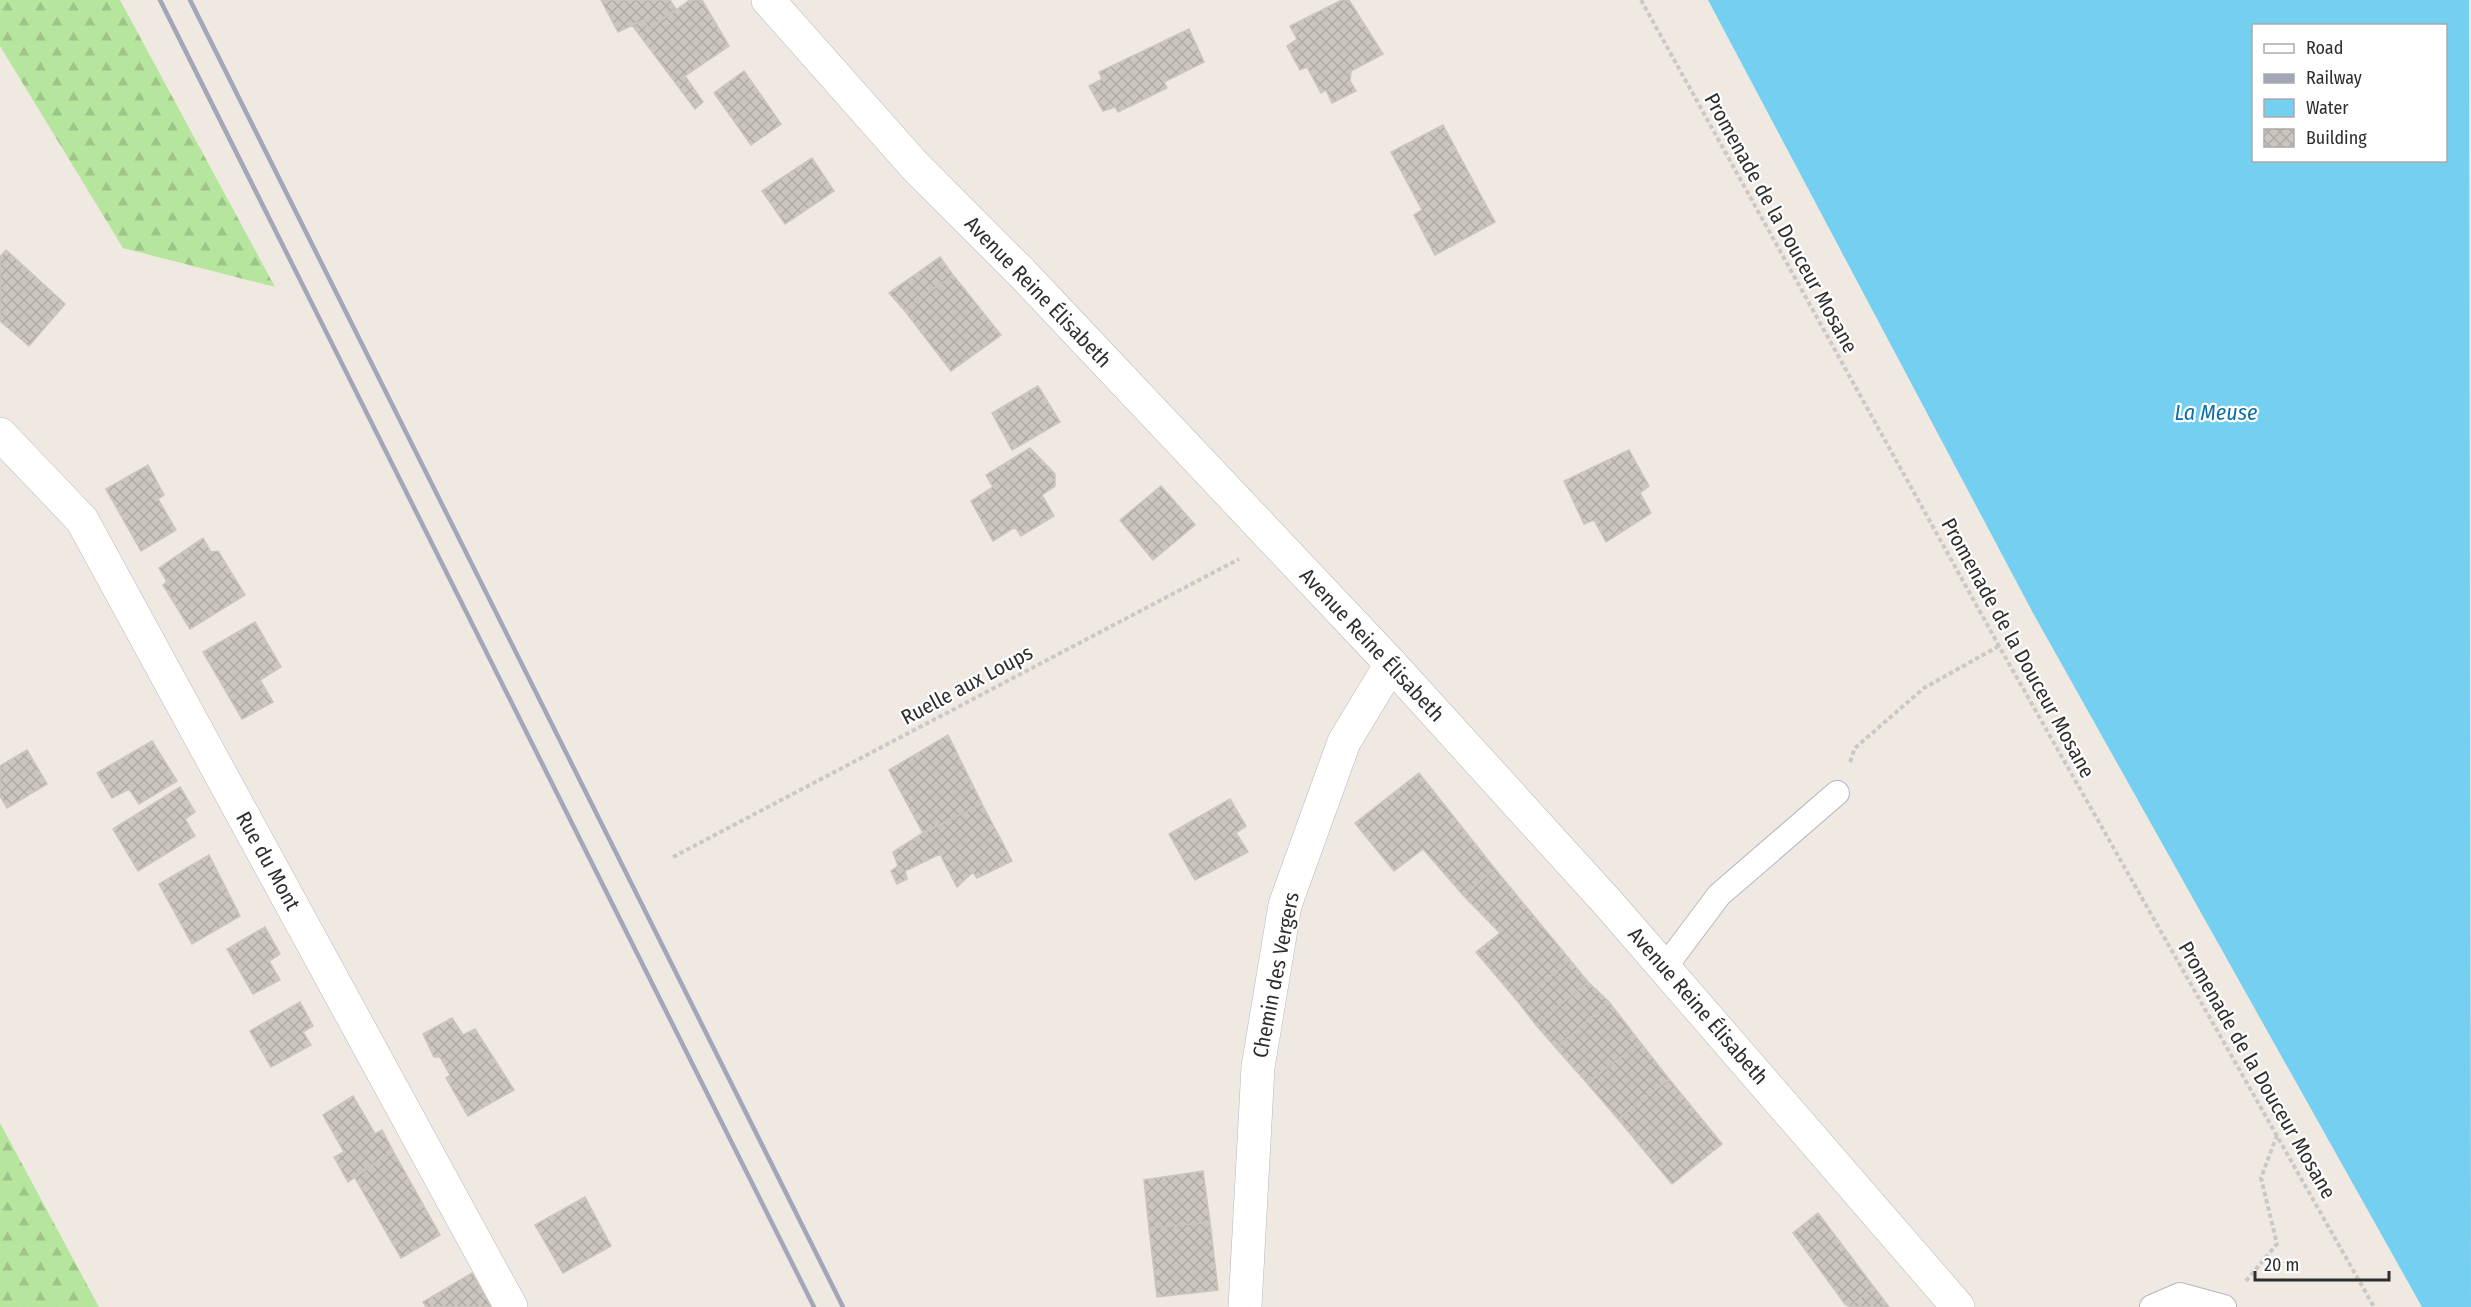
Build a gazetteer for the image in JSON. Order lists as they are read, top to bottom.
{
  "streets": {
    "main road": ["Avenue Reine Élisabeth", "Rue du Mont", "Chemin des Vergers"],
    "path": ["Promenade de la Douceur Mosane", "Ruelle aux Loups"]
  },
  "crossings": [
    ["Avenue Reine Élisabeth", "Ruelle aux Loups"],
    ["Avenue Reine Élisabeth", "Chemin des Vergers"]
  ],
  "water": ["La Meuse"],
  "legend": [
    "Road",
    "Railway",
    "Water",
    "Building"
  ],
  "scale_bar": "20 m"
}
